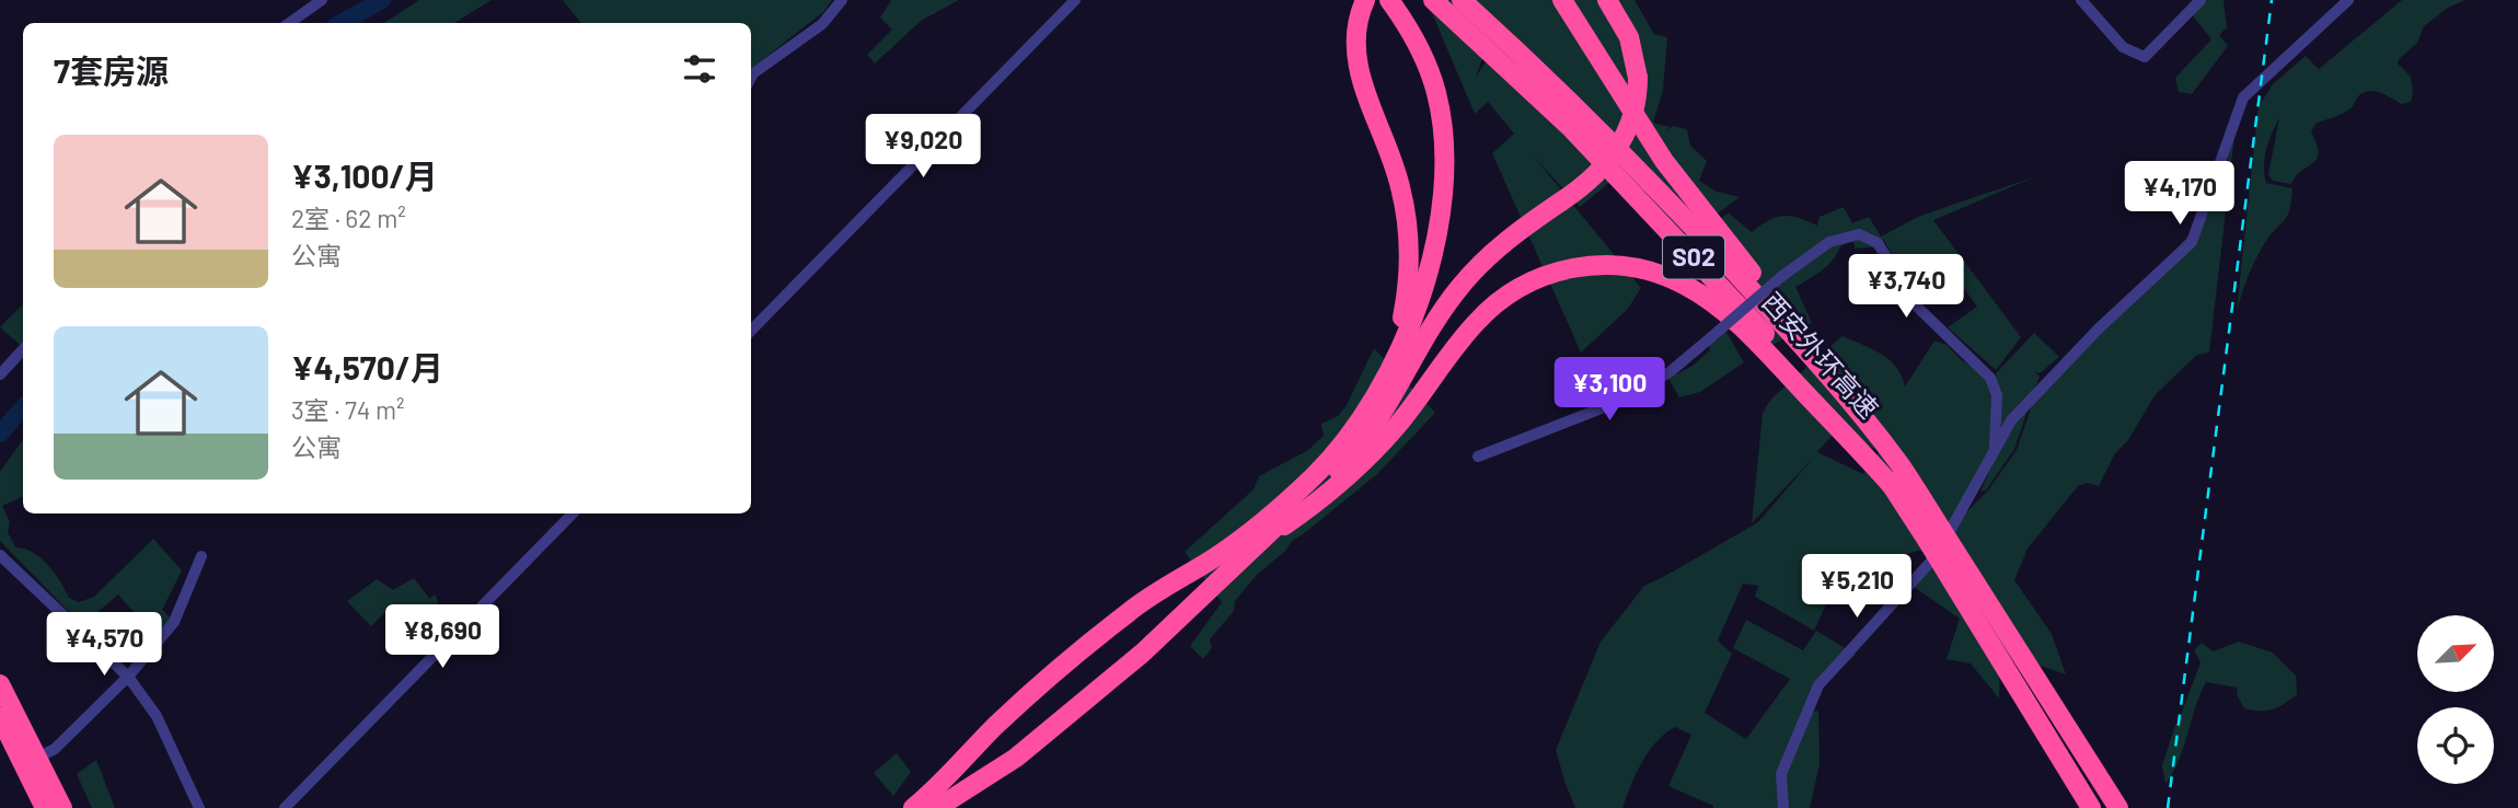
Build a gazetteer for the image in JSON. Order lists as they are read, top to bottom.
{
  "streets": {
    "highway": ["S02", "西安外环高速"]
  },
  "north": "top right",
  "page": {
    "heading": "7套房源",
    "price": [
      "¥9,020",
      "¥4,170",
      "¥3,740",
      "¥3,100",
      "¥5,210",
      "¥8,690",
      "¥4,570"
    ],
    "list": [
      {
        "name": "¥3,100/月",
        "note": "2室 · 62 m² · 公寓"
      },
      {
        "name": "¥4,570/月",
        "note": "3室 · 74 m² · 公寓"
      }
    ]
  }
}
